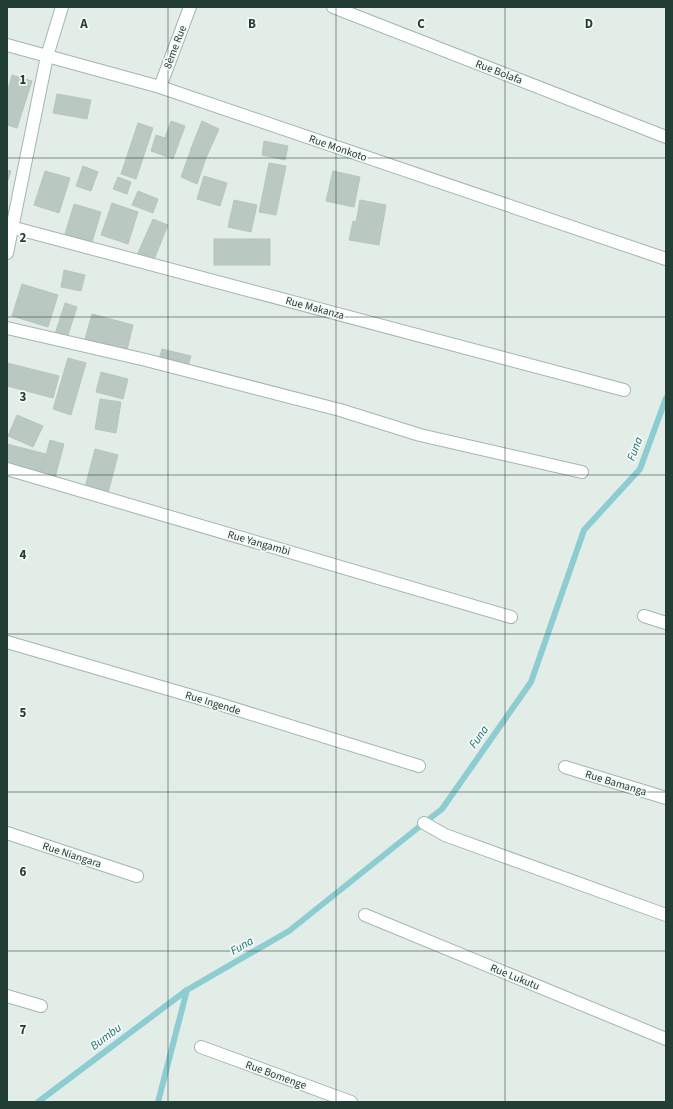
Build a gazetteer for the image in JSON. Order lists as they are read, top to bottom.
{
  "streets": {
    "street": [
      "8ème Rue",
      "Rue Bolafa",
      "Rue Monkoto",
      "Rue Makanza",
      "Rue Yangambi",
      "Rue Ingende",
      "Rue Bamanga",
      "Rue Niangara",
      "Rue Lukutu",
      "Rue Bomenge"
    ]
  },
  "crossings": [
    ["8ème Rue", "Rue Monkoto"]
  ],
  "water": ["Funa", "Bumbu"],
  "grid": {
    "columns": [
      "A",
      "B",
      "C",
      "D"
    ],
    "rows": [
      "1",
      "2",
      "3",
      "4",
      "5",
      "6",
      "7"
    ]
  }
}
